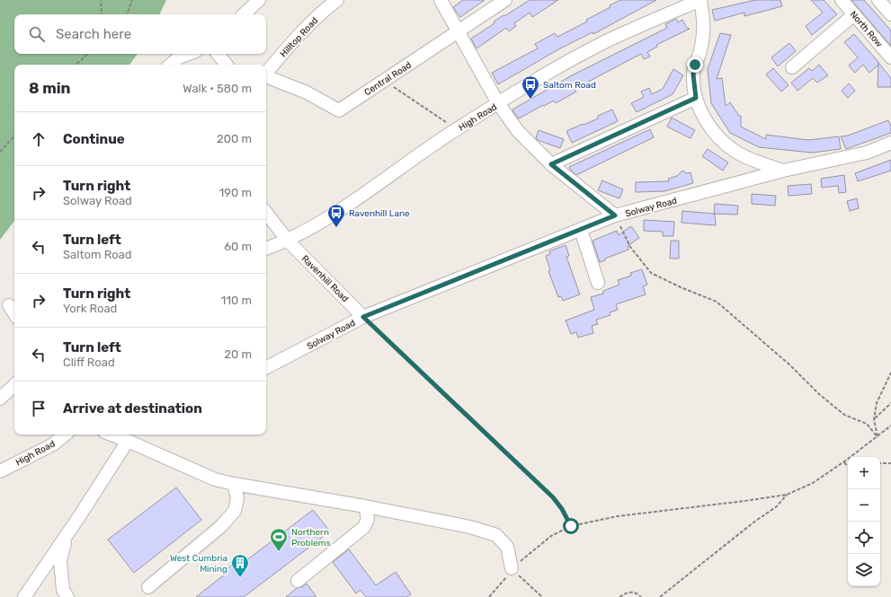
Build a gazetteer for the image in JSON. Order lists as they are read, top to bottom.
{
  "streets": {
    "street": [
      "North Row",
      "Hilltop Road",
      "Central Road",
      "High Road",
      "Solway Road",
      "Ravenhill Road"
    ]
  },
  "crossings": [
    ["High Road", "Ravenhill Road"],
    ["Solway Road", "Ravenhill Road"]
  ],
  "places": {
    "bus stop": ["Saltom Road", "Ravenhill Lane"],
    "sports": ["Northern Problems"],
    "building": ["West Cumbria Mining"]
  },
  "page": {
    "search": "Search here",
    "heading": ["8 min", "Walk · 580 m"],
    "list": [
      ["Continue", "200 m"],
      ["Turn right", "Solway Road", "190 m"],
      ["Turn left", "Saltom Road", "60 m"],
      ["Turn right", "York Road", "110 m"],
      ["Turn left", "Cliff Road", "20 m"],
      "Arrive at destination"
    ],
    "map_buttons": ["+", "−"]
  }
}
